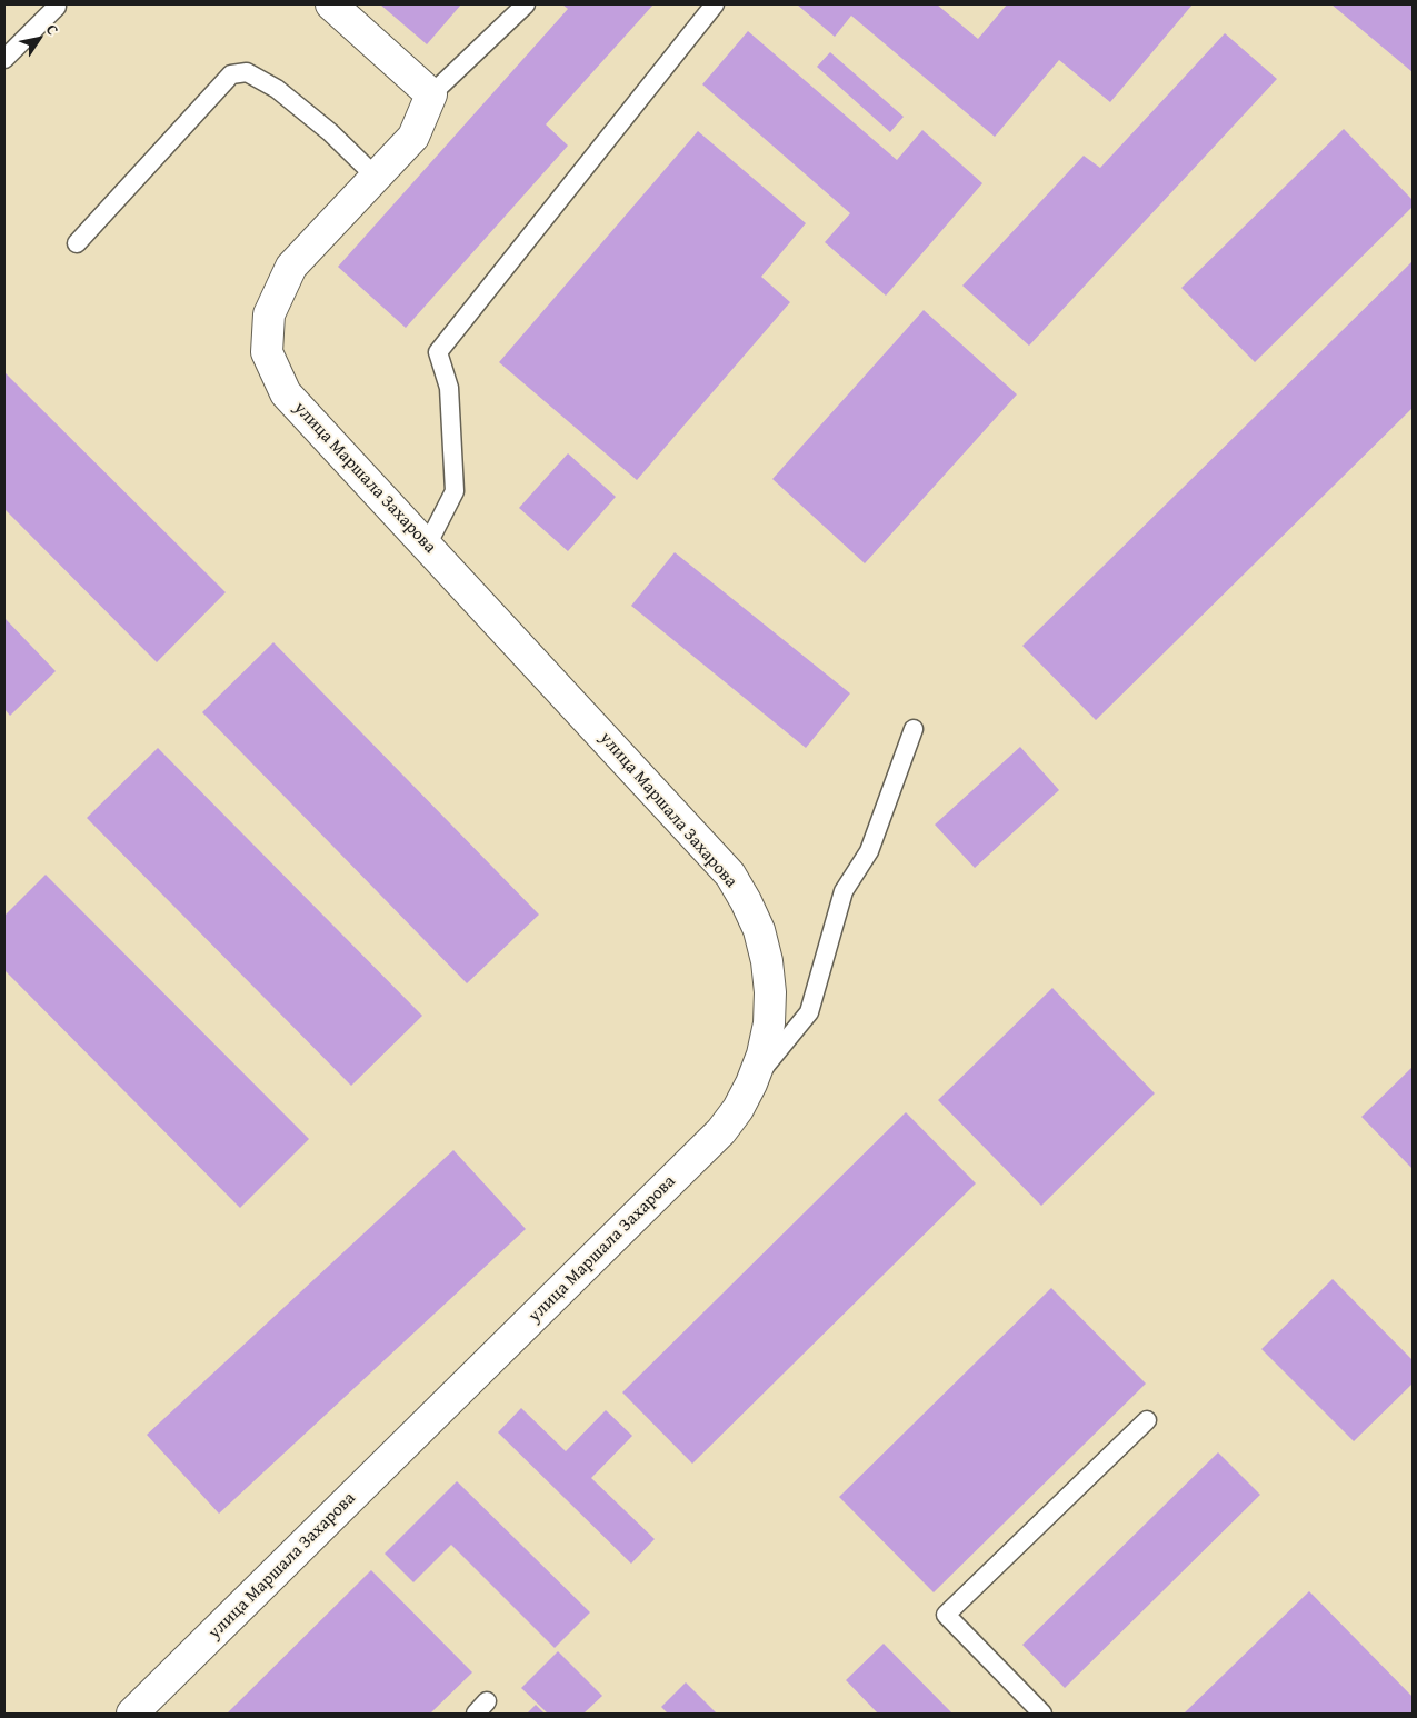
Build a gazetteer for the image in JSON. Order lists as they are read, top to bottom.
{
  "streets": {
    "street": ["улица Маршала Захарова"]
  },
  "north": "top right"
}
